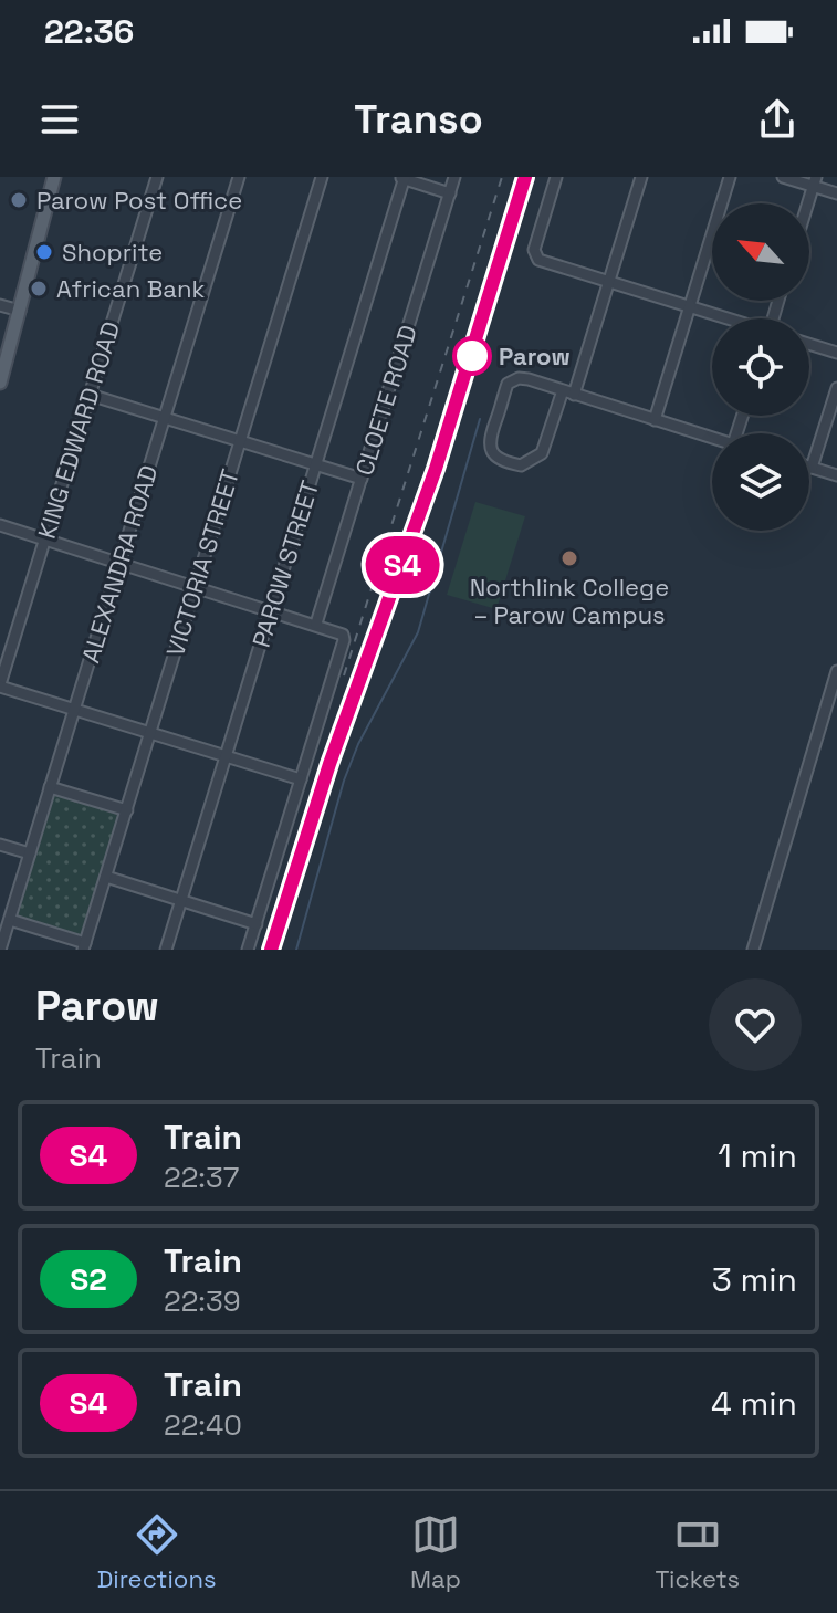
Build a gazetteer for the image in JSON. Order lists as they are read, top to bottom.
{
  "streets": {
    "street": [
      "CLOETE ROAD",
      "KING EDWARD ROAD",
      "VICTORIA STREET",
      "ALEXANDRA ROAD",
      "PAROW STREET"
    ]
  },
  "places": [
    "Parow Post Office",
    "Shoprite",
    "African Bank",
    "Parow",
    "Northlink College – Parow Campus"
  ],
  "north": "top left",
  "page": {
    "status": "22:36",
    "header": "Transo",
    "on_map": "S4",
    "heading": ["Parow", "Train"],
    "list": [
      {
        "mark": "S4",
        "name": "Train",
        "note": "22:37",
        "value": "1 min"
      },
      {
        "mark": "S2",
        "name": "Train",
        "note": "22:39",
        "value": "3 min"
      },
      {
        "mark": "S4",
        "name": "Train",
        "note": "22:40",
        "value": "4 min"
      }
    ],
    "tabs": ["Directions", "Map", "Tickets"]
  }
}
